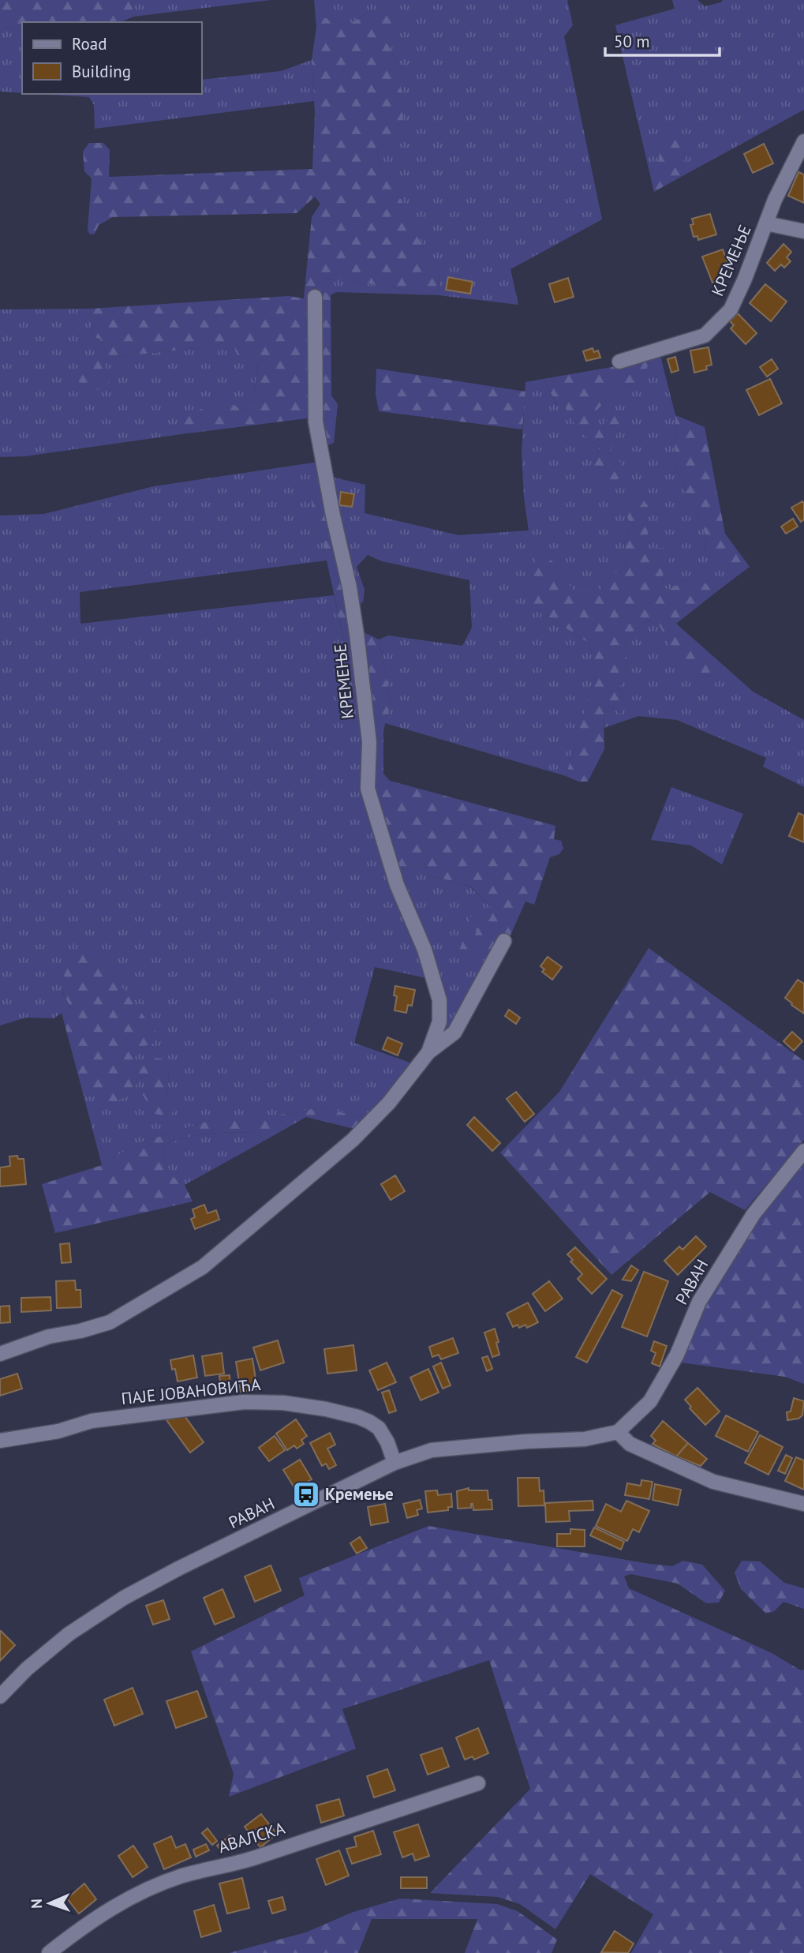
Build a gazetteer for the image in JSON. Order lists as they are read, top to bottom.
{
  "streets": {
    "street": [
      "КРЕМЕЊЕ",
      "РАВАН",
      "ПАЈЕ ЈОВАНОВИЋА",
      "АВАЛСКА"
    ]
  },
  "crossings": [
    ["РАВАН", "ПАЈЕ ЈОВАНОВИЋА"]
  ],
  "places": {
    "bus stop": ["Кремење"]
  },
  "legend": ["Road", "Building"],
  "scale_bar": "50 m",
  "north": "left"
}
